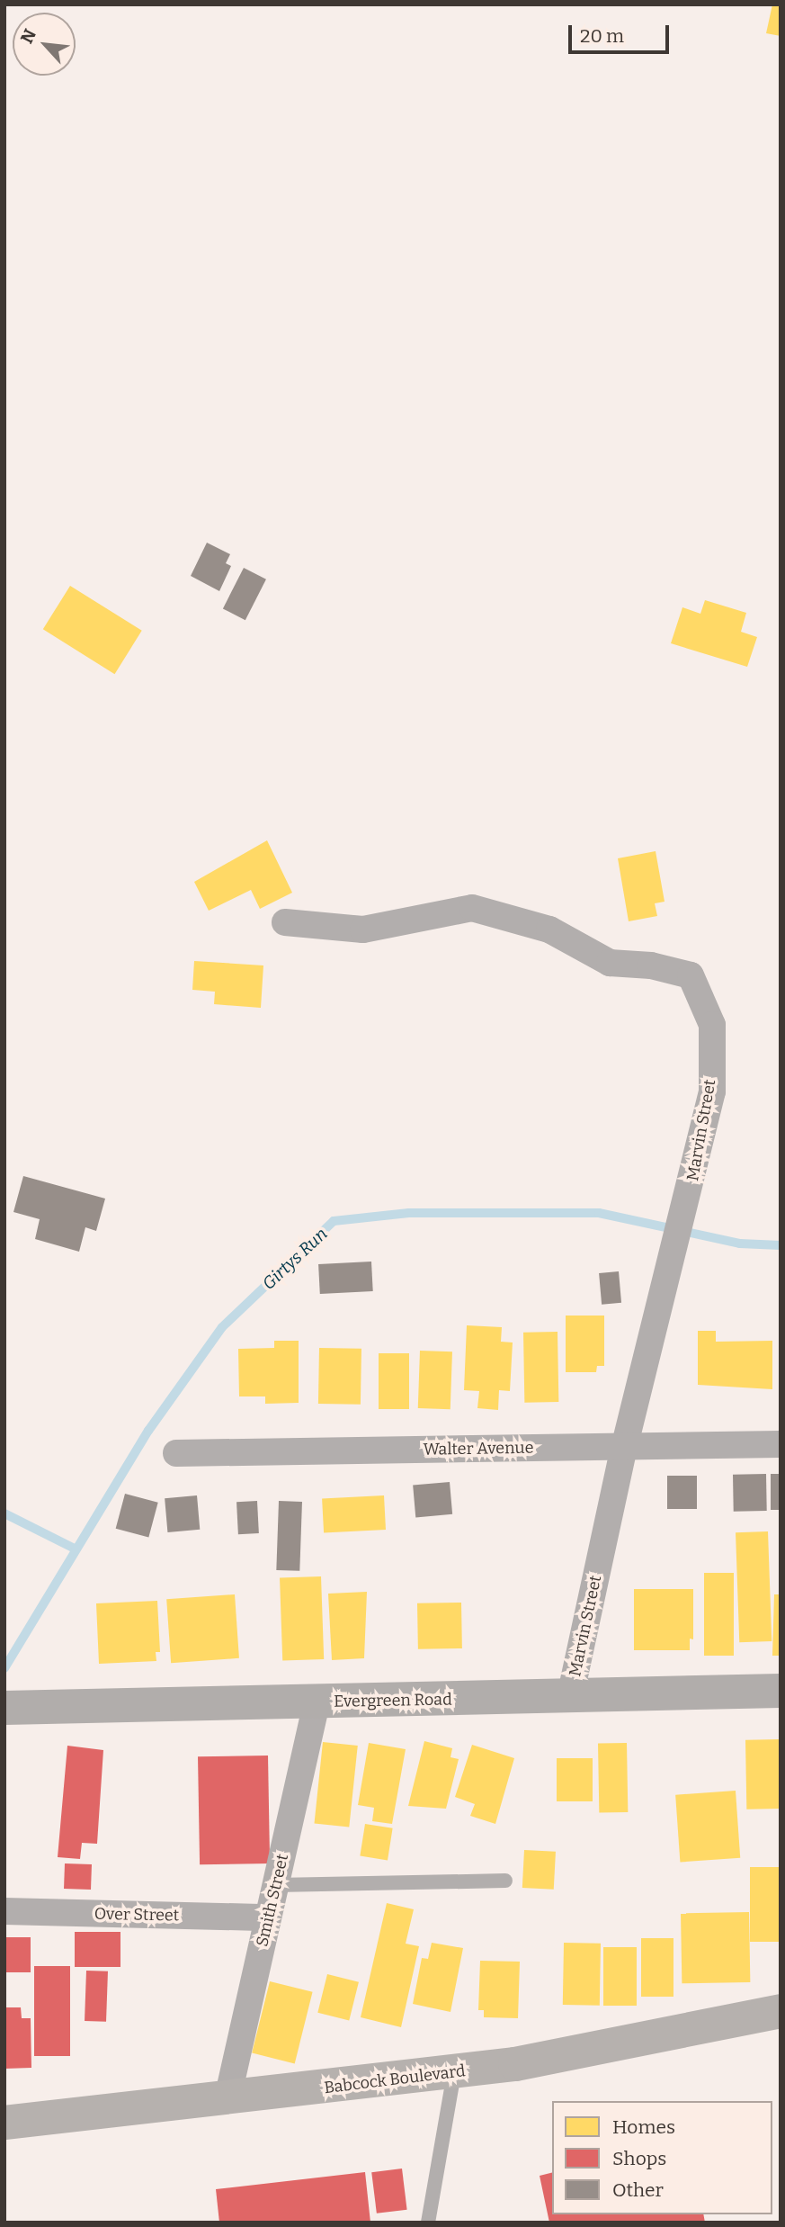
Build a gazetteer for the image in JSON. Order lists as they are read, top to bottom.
{
  "streets": {
    "main road": ["Babcock Boulevard"],
    "street": [
      "Marvin Street",
      "Walter Avenue",
      "Evergreen Road",
      "Smith Street",
      "Over Street"
    ]
  },
  "crossings": [
    ["Marvin Street", "Walter Avenue"],
    ["Marvin Street", "Evergreen Road"],
    ["Evergreen Road", "Smith Street"],
    ["Smith Street", "Over Street"],
    ["Smith Street", "Babcock Boulevard"]
  ],
  "water": ["Girtys Run"],
  "legend": ["Homes", "Shops", "Other"],
  "scale_bar": "20 m",
  "north": "top left"
}
